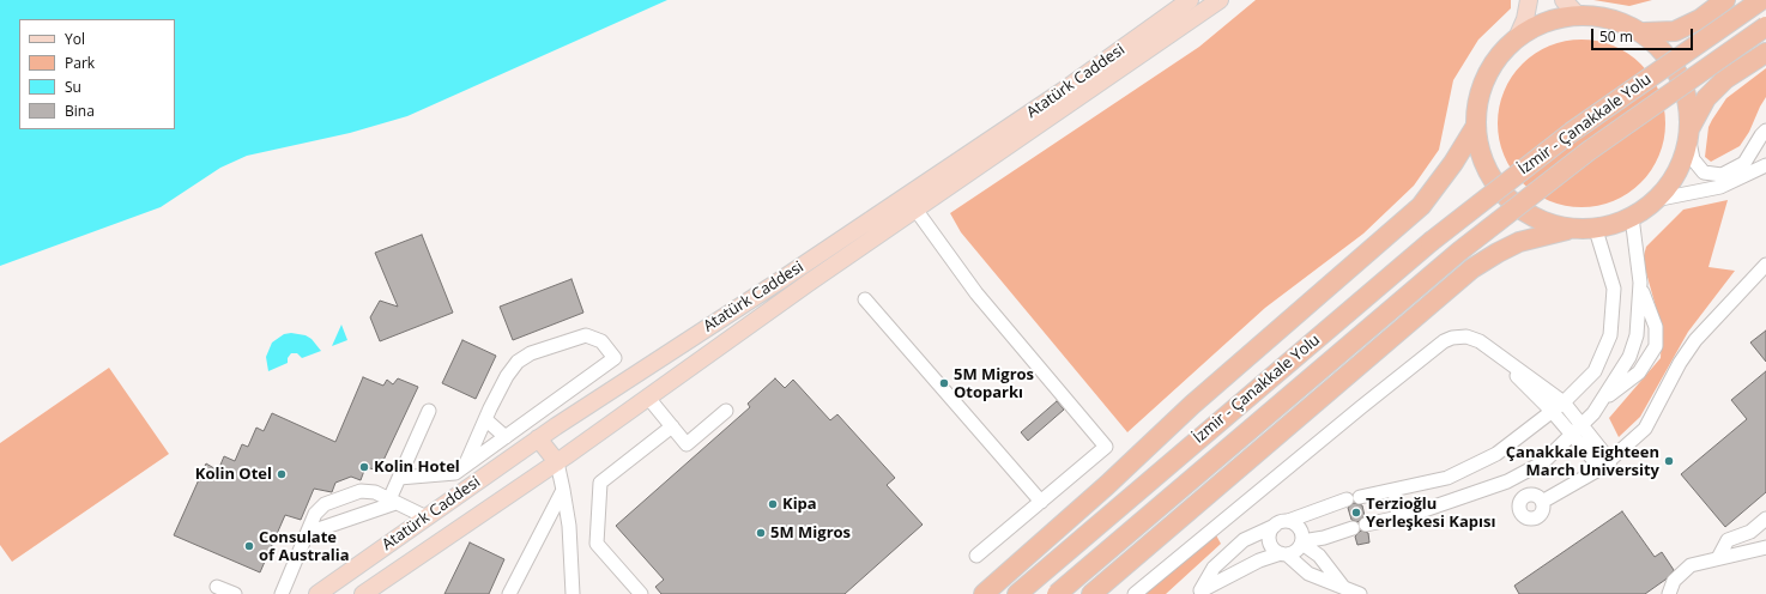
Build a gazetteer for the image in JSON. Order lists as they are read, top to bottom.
{
  "streets": {
    "highway": ["İzmir - Çanakkale Yolu"],
    "main road": ["Atatürk Caddesi"]
  },
  "places": [
    "5M Migros Otoparkı",
    "Çanakkale Eighteen March University",
    "Kolin Hotel",
    "Kolin Otel",
    "Kipa",
    "Terzioğlu Yerleşkesi Kapısı",
    "5M Migros",
    "Consulate of Australia"
  ],
  "legend": [
    "Yol",
    "Park",
    "Su",
    "Bina"
  ],
  "scale_bar": "50 m"
}
